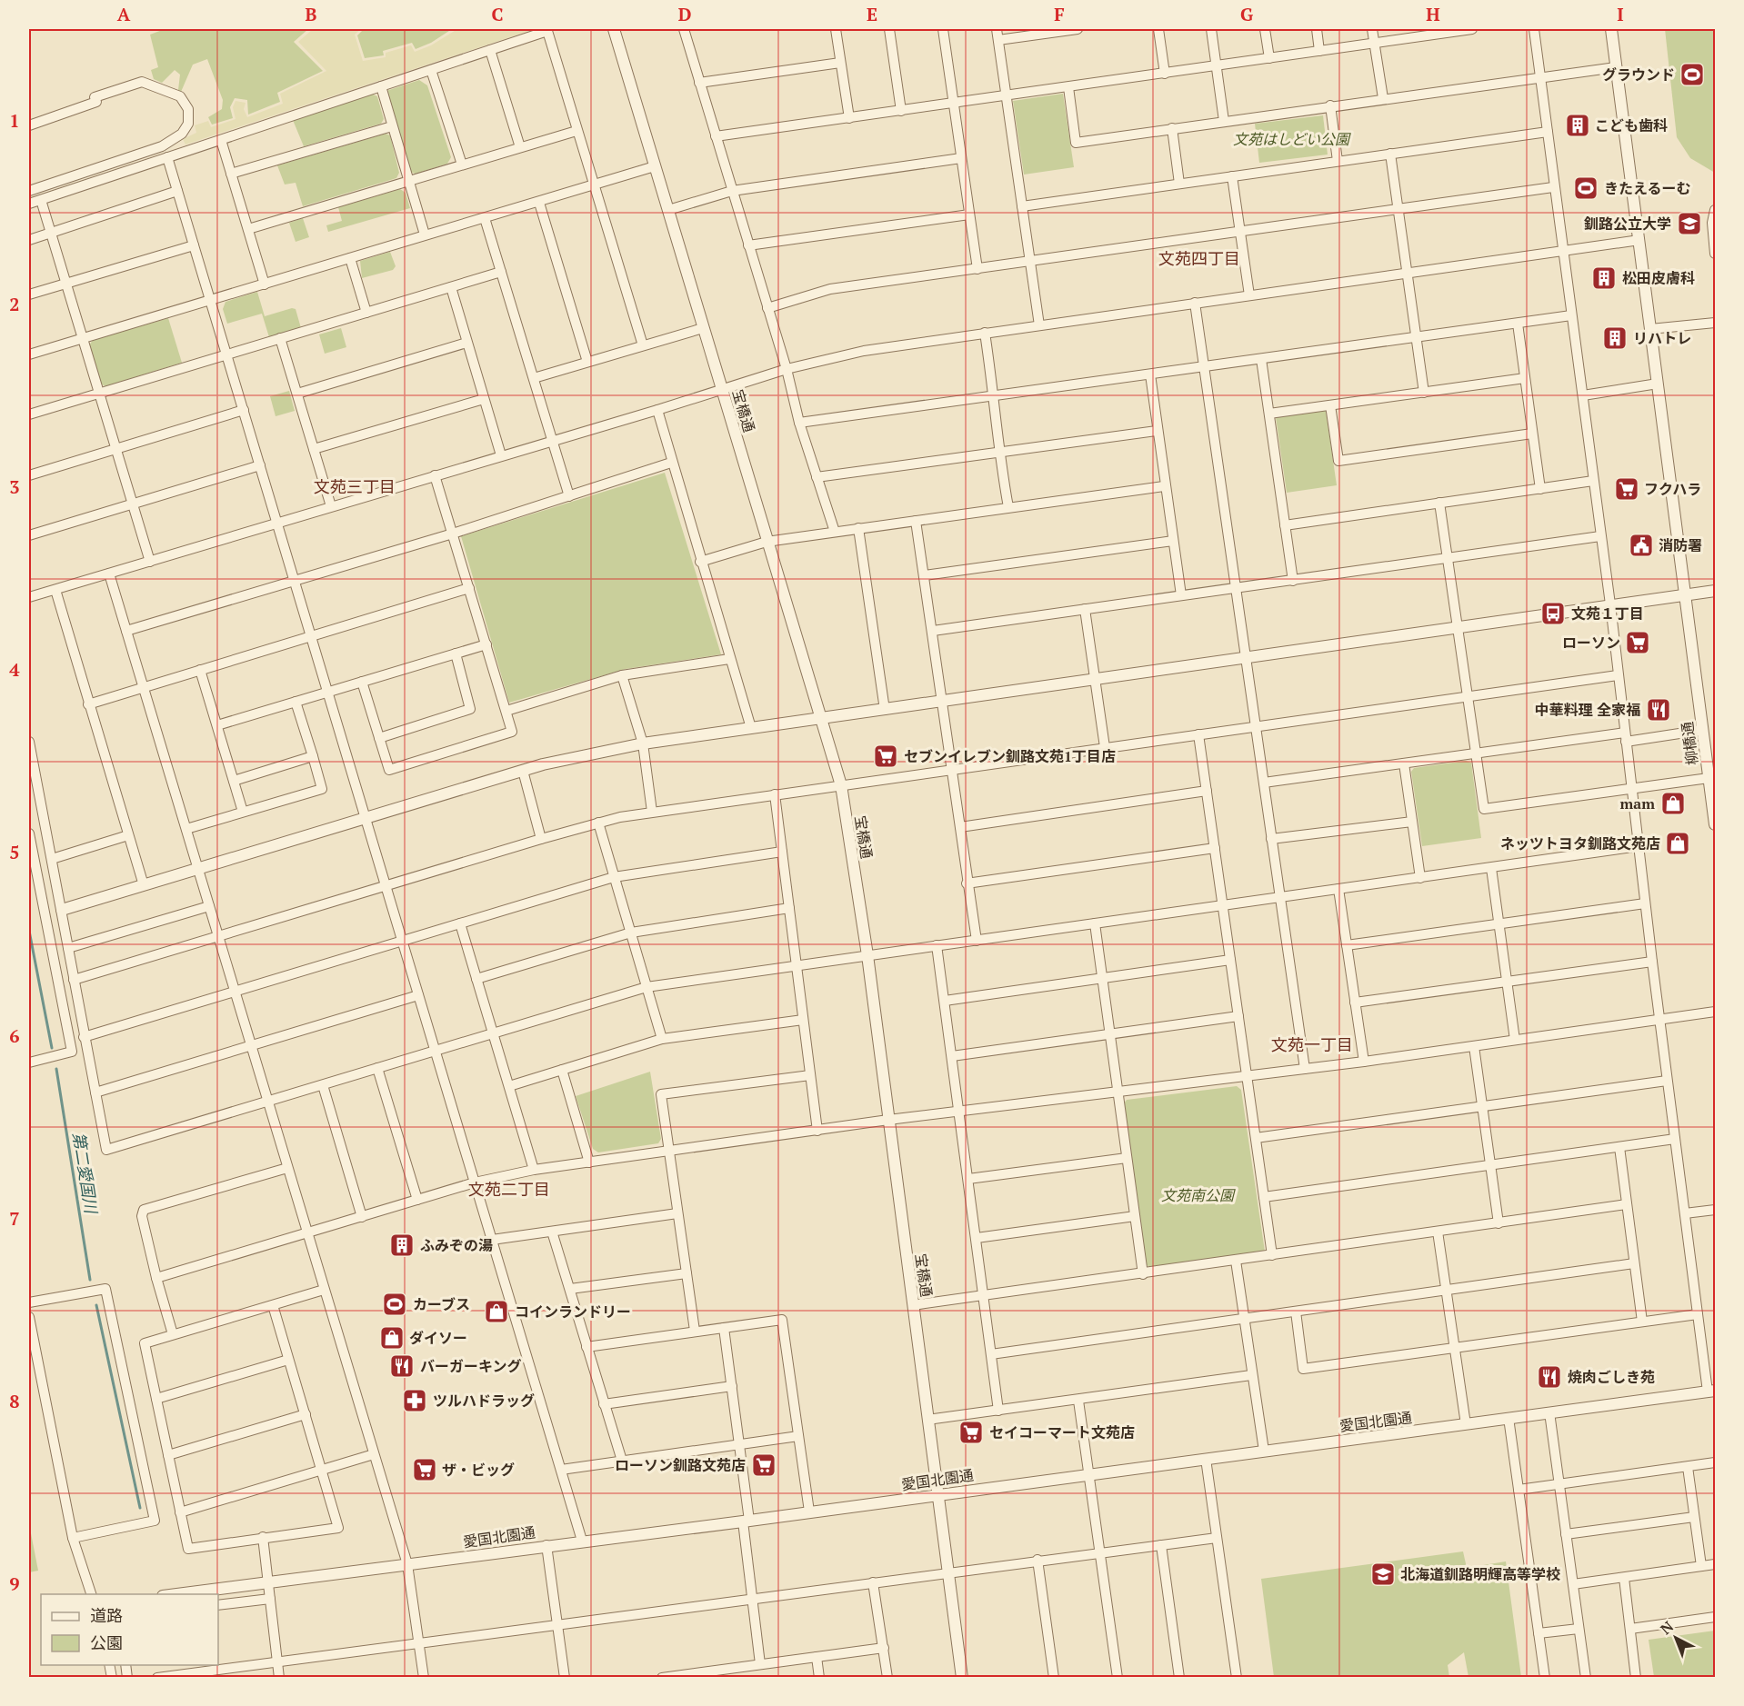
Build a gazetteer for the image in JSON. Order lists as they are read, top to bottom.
{
  "streets": {
    "street": ["宝橋通", "柳橋通", "愛国北園通"]
  },
  "crossings": [
    ["宝橋通", "愛国北園通"]
  ],
  "districts": [
    "文苑四丁目",
    "文苑三丁目",
    "文苑一丁目",
    "文苑二丁目"
  ],
  "water": ["第二愛国川"],
  "parks": ["文苑はしどい公園", "文苑南公園"],
  "places": {
    "sports": ["グラウンド", "きたえるーむ", "カーブス"],
    "building": [
      "こども歯科",
      "松田皮膚科",
      "リハトレ",
      "ふみぞの湯"
    ],
    "school or university": ["釧路公立大学", "北海道釧路明輝高等学校"],
    "supermarket": [
      "フクハラ",
      "ローソン",
      "セブンイレブン釧路文苑1丁目店",
      "セイコーマート文苑店",
      "ローソン釧路文苑店",
      "ザ・ビッグ"
    ],
    "public building": ["消防署"],
    "bus stop": ["文苑１丁目"],
    "restaurant": ["中華料理 全家福", "バーガーキング", "焼肉ごしき苑"],
    "shop": [
      "mam",
      "ネッツトヨタ釧路文苑店",
      "コインランドリー",
      "ダイソー"
    ],
    "pharmacy": ["ツルハドラッグ"]
  },
  "legend": ["道路", "公園"],
  "north": "top left",
  "grid": {
    "columns": [
      "A",
      "B",
      "C",
      "D",
      "E",
      "F",
      "G",
      "H",
      "I"
    ],
    "rows": [
      "1",
      "2",
      "3",
      "4",
      "5",
      "6",
      "7",
      "8",
      "9"
    ]
  }
}
